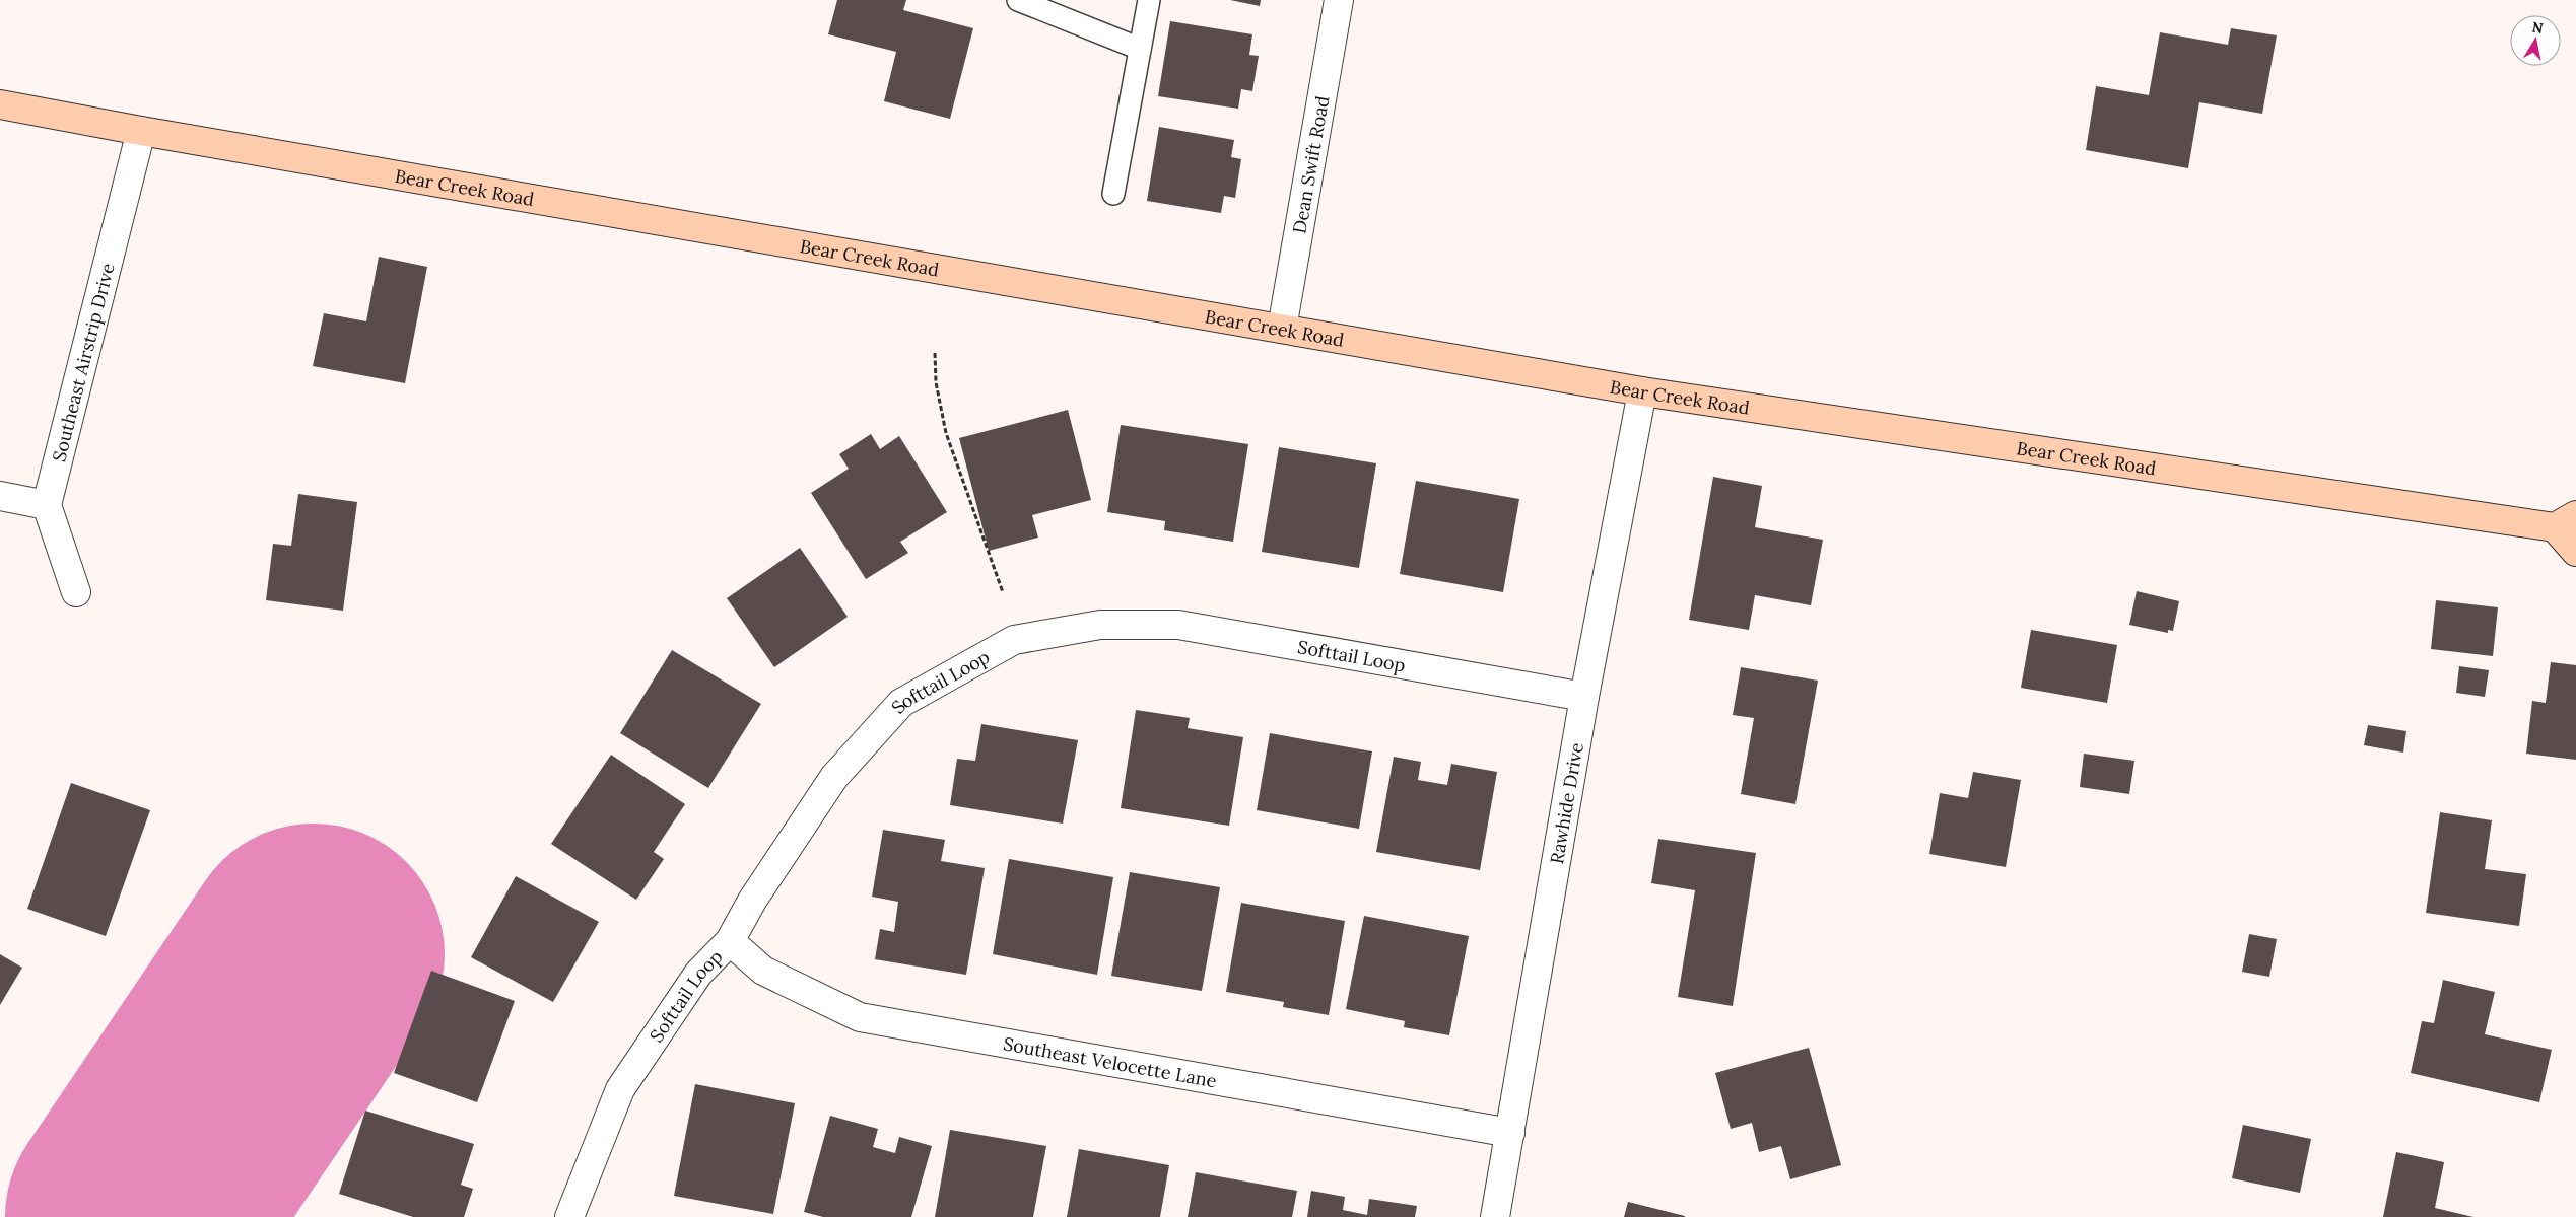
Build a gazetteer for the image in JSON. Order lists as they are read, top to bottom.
{
  "streets": {
    "street": [
      "Dean Swift Road",
      "Bear Creek Road",
      "Southeast Airstrip Drive",
      "Softtail Loop",
      "Rawhide Drive",
      "Southeast Velocette Lane"
    ]
  },
  "crossings": [
    ["Dean Swift Road", "Bear Creek Road"],
    ["Bear Creek Road", "Southeast Airstrip Drive"],
    ["Bear Creek Road", "Rawhide Drive"],
    ["Softtail Loop", "Rawhide Drive"],
    ["Softtail Loop", "Southeast Velocette Lane"],
    ["Rawhide Drive", "Southeast Velocette Lane"]
  ],
  "north": "top"
}
